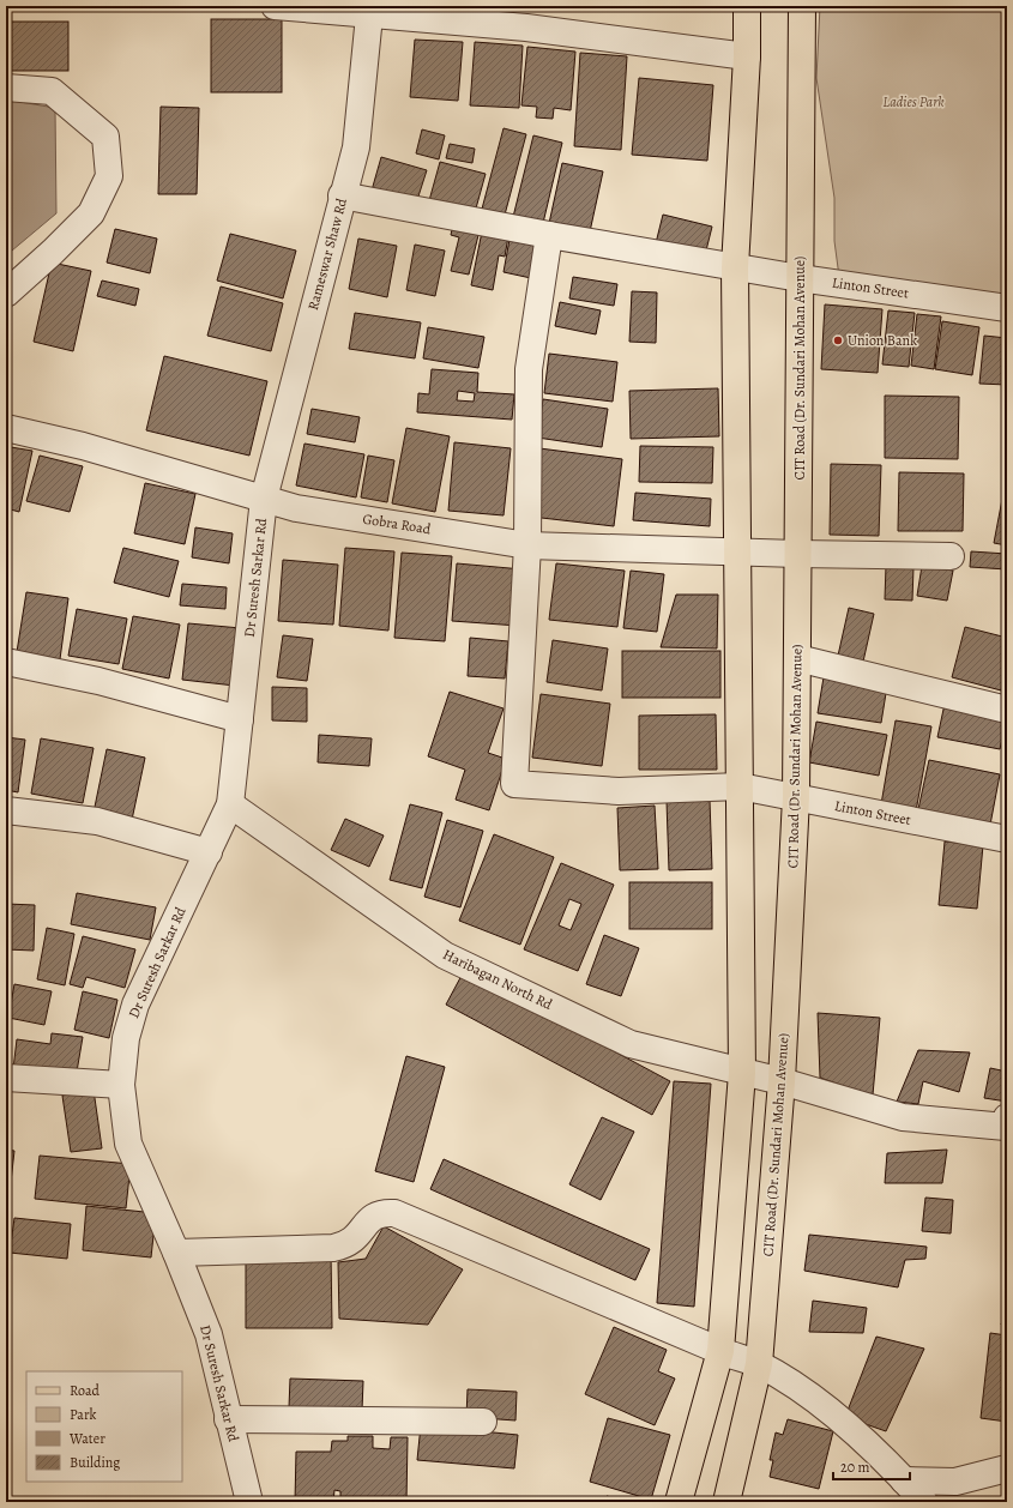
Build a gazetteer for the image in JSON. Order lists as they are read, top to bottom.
{
  "streets": {
    "main road": ["CIT Road (Dr. Sundari Mohan Avenue)"],
    "street": [
      "Rameswar Shaw Rd",
      "Linton Street",
      "Gobra Road",
      "Dr Suresh Sarkar Rd",
      "Haribagan North Rd"
    ]
  },
  "crossings": [
    ["Rameswar Shaw Rd", "Gobra Road"],
    ["Rameswar Shaw Rd", "Dr Suresh Sarkar Rd"],
    ["Linton Street", "CIT Road (Dr. Sundari Mohan Avenue)"],
    ["CIT Road (Dr. Sundari Mohan Avenue)", "Gobra Road"],
    ["CIT Road (Dr. Sundari Mohan Avenue)", "Haribagan North Rd"],
    ["Gobra Road", "Dr Suresh Sarkar Rd"],
    ["Dr Suresh Sarkar Rd", "Haribagan North Rd"]
  ],
  "parks": ["Ladies Park"],
  "places": ["Union Bank"],
  "legend": [
    "Road",
    "Park",
    "Water",
    "Building"
  ],
  "scale_bar": "20 m"
}
